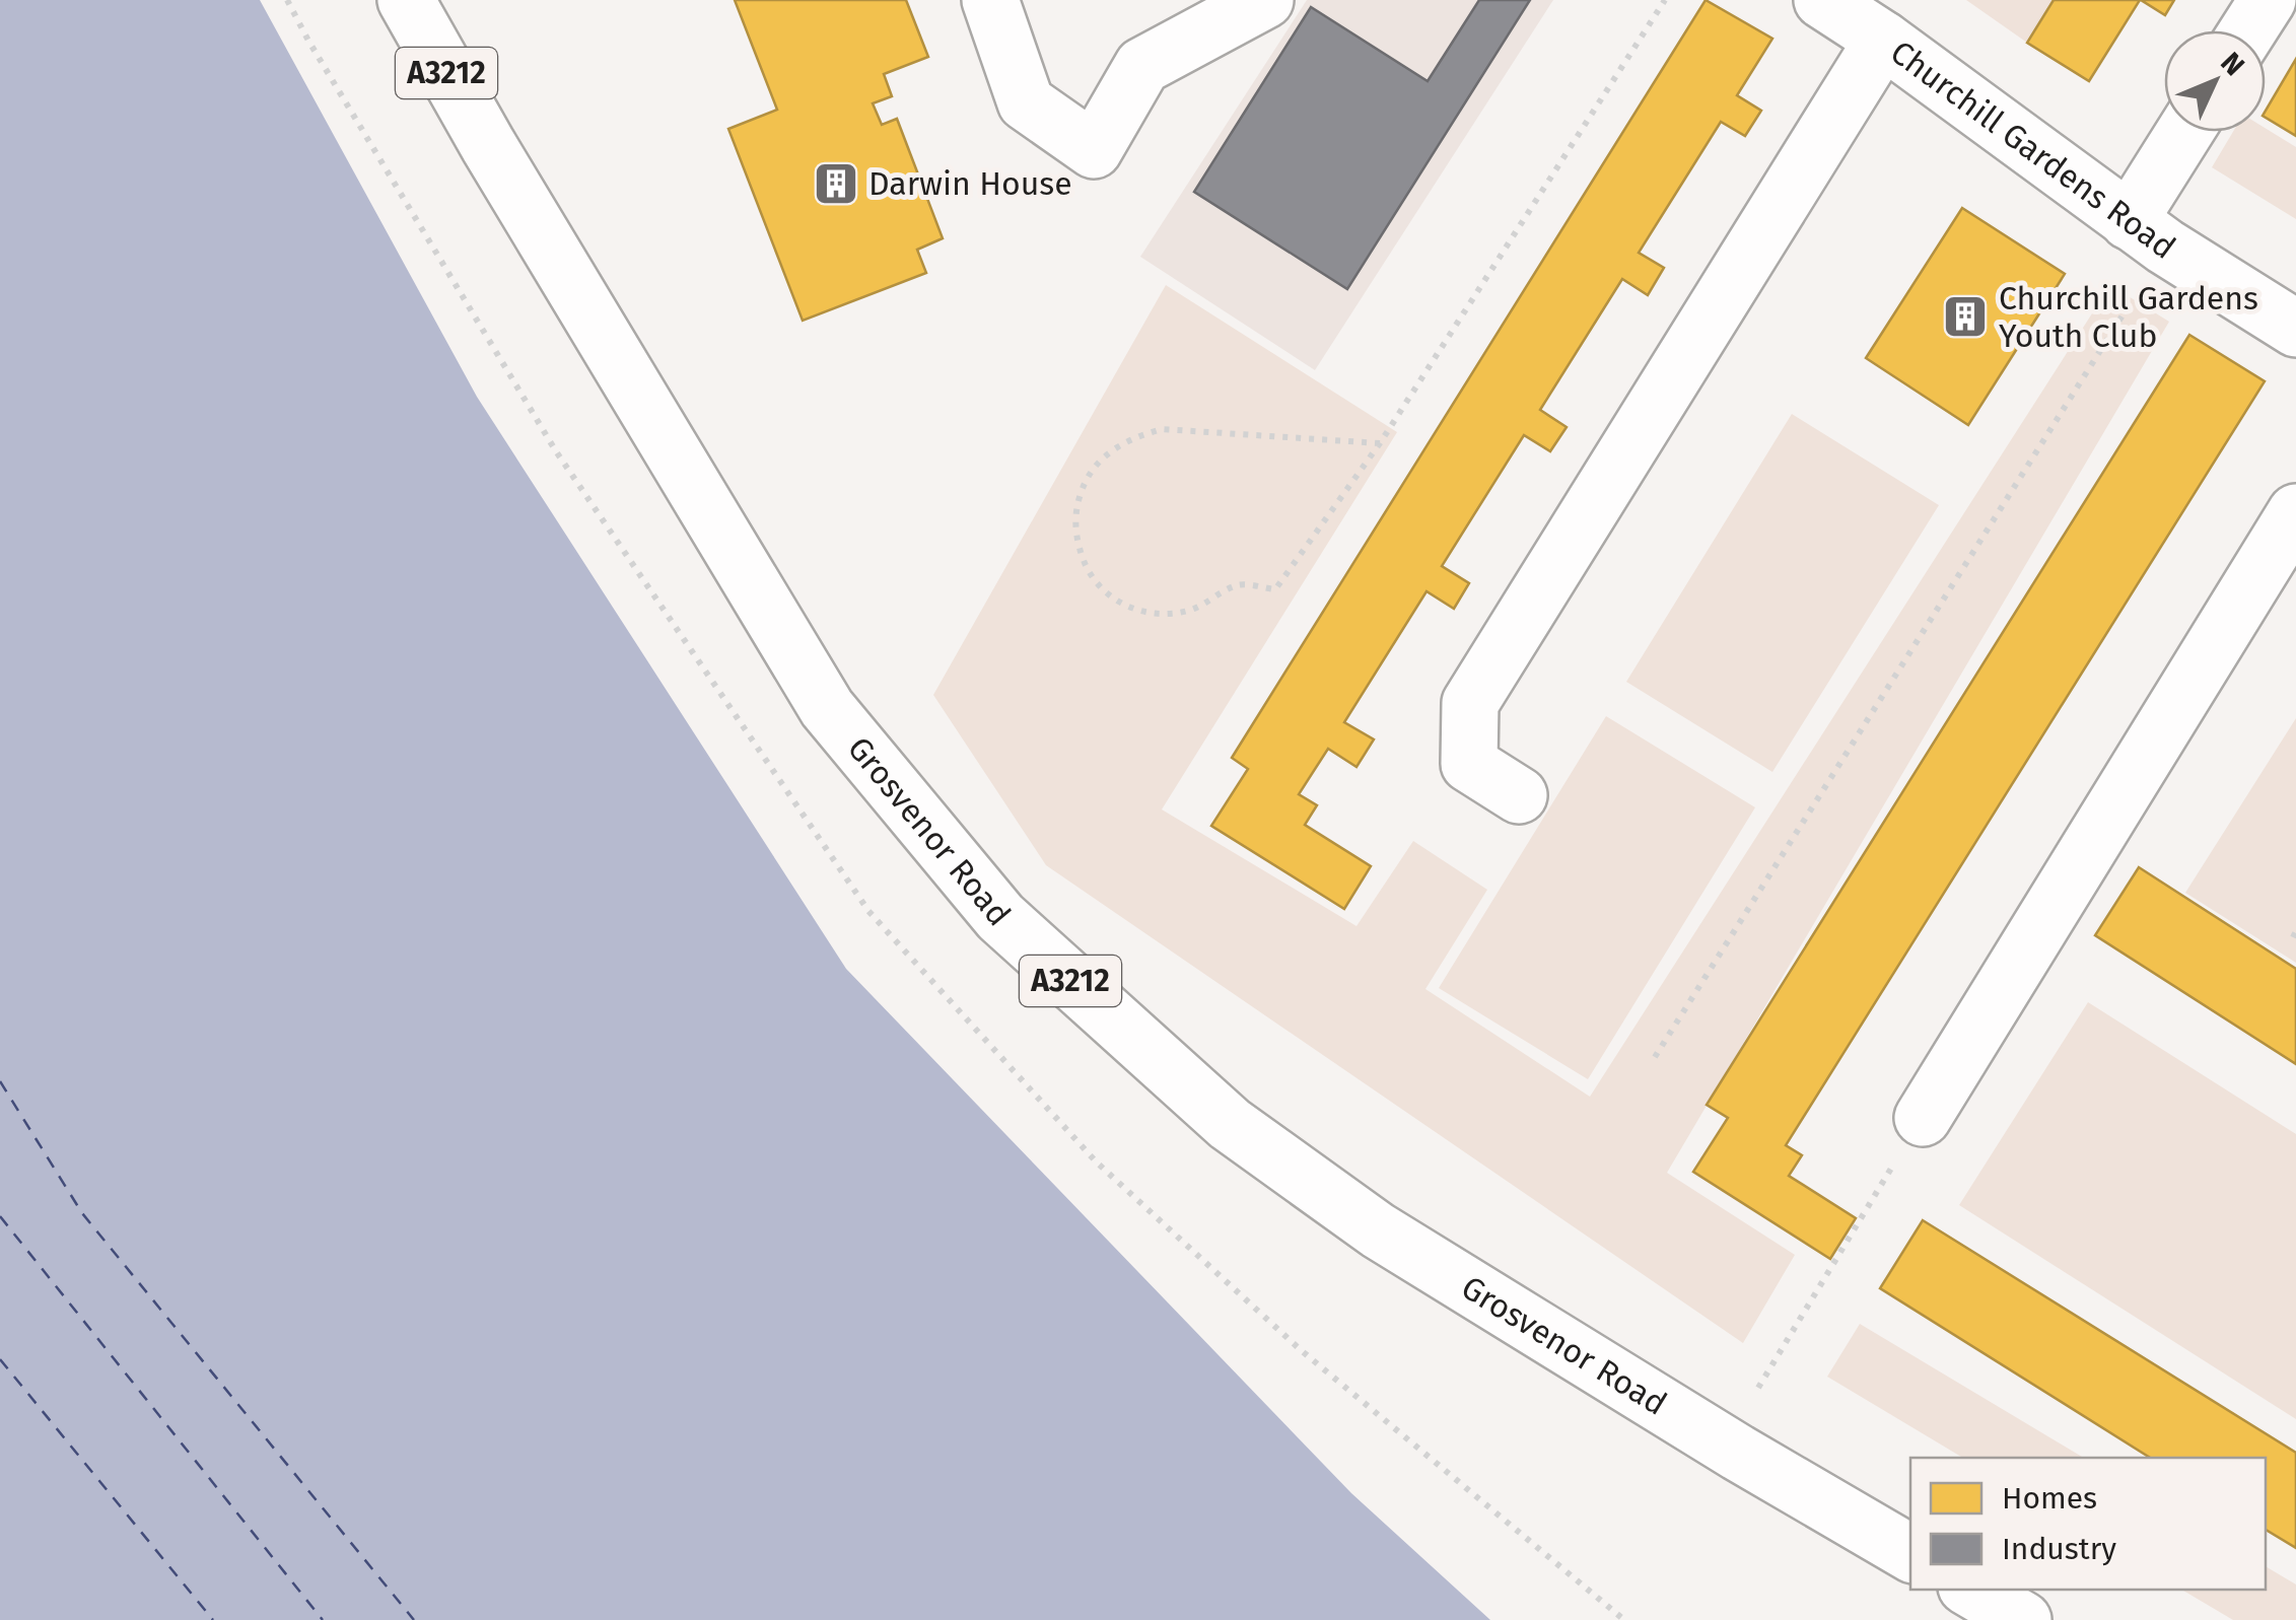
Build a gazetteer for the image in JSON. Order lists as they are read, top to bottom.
{
  "streets": {
    "main road": ["A3212", "Churchill Gardens Road", "Grosvenor Road"]
  },
  "places": {
    "building": ["Darwin House", "Churchill Gardens Youth Club"]
  },
  "legend": ["Homes", "Industry"],
  "north": "top right"
}
